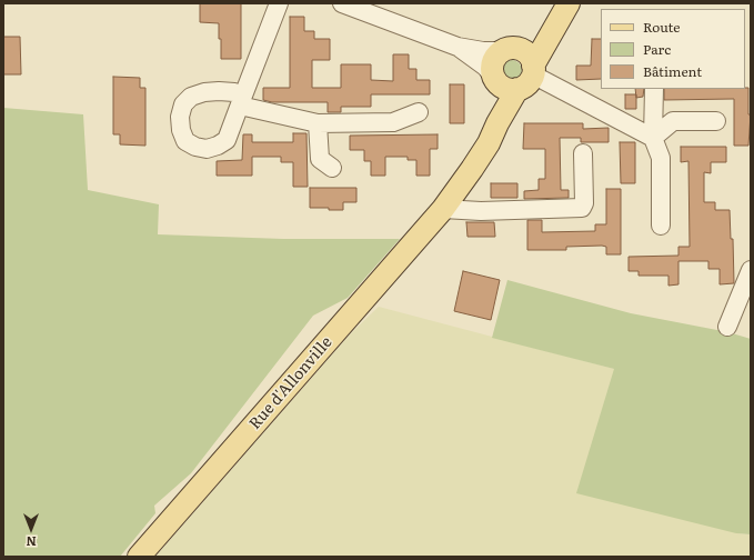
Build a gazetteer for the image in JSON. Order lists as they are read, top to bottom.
{
  "streets": {
    "main road": ["Rue d'Allonville"]
  },
  "legend": ["Route", "Parc", "Bâtiment"],
  "north": "bottom"
}
